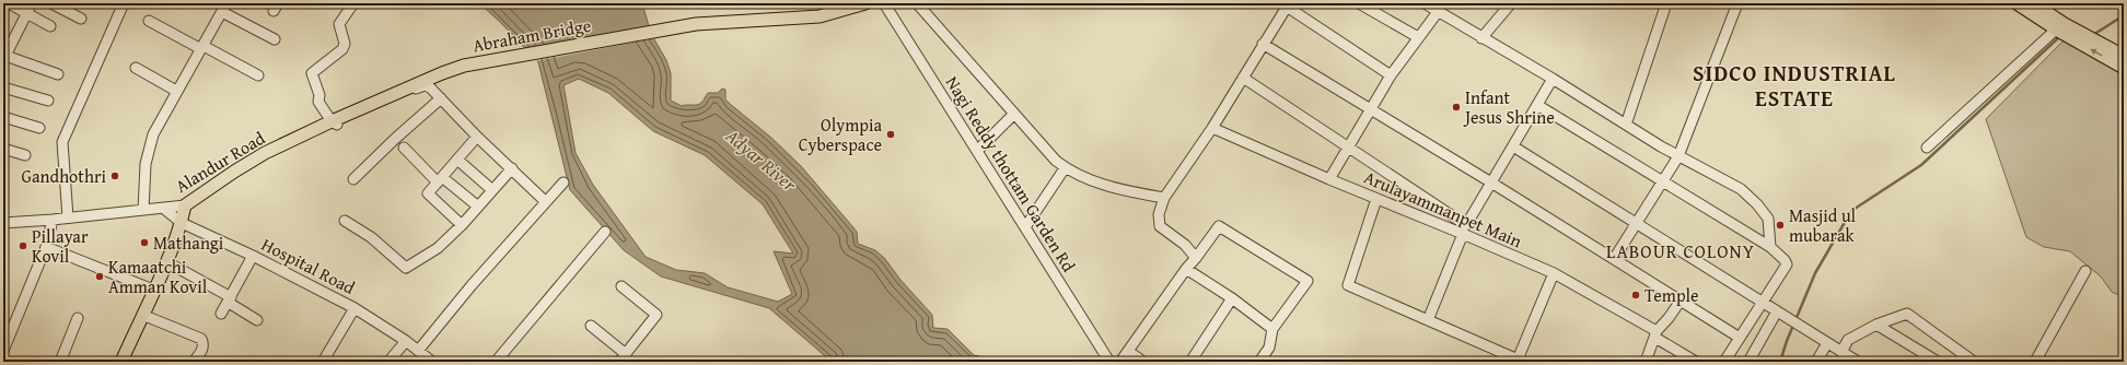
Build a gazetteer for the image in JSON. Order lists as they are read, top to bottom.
{
  "streets": {
    "main road": ["Abraham Bridge", "Alandur Road"],
    "street": ["Nagi Reddy thottam Garden Rd", "Arulayammanpet Main", "Hospital Road"]
  },
  "crossings": [
    ["Abraham Bridge", "Alandur Road"],
    ["Alandur Road", "Hospital Road"]
  ],
  "districts": ["SIDCO INDUSTRIAL ESTATE", "LABOUR COLONY"],
  "water": ["Adyar River"],
  "places": [
    "Infant Jesus Shrine",
    "Olympia Cyberspace",
    "Gandhothri",
    "Masjid ul mubarak",
    "Mathangi",
    "Pillayar Kovil",
    "Kamaatchi Amman Kovil",
    "Temple"
  ]
}
